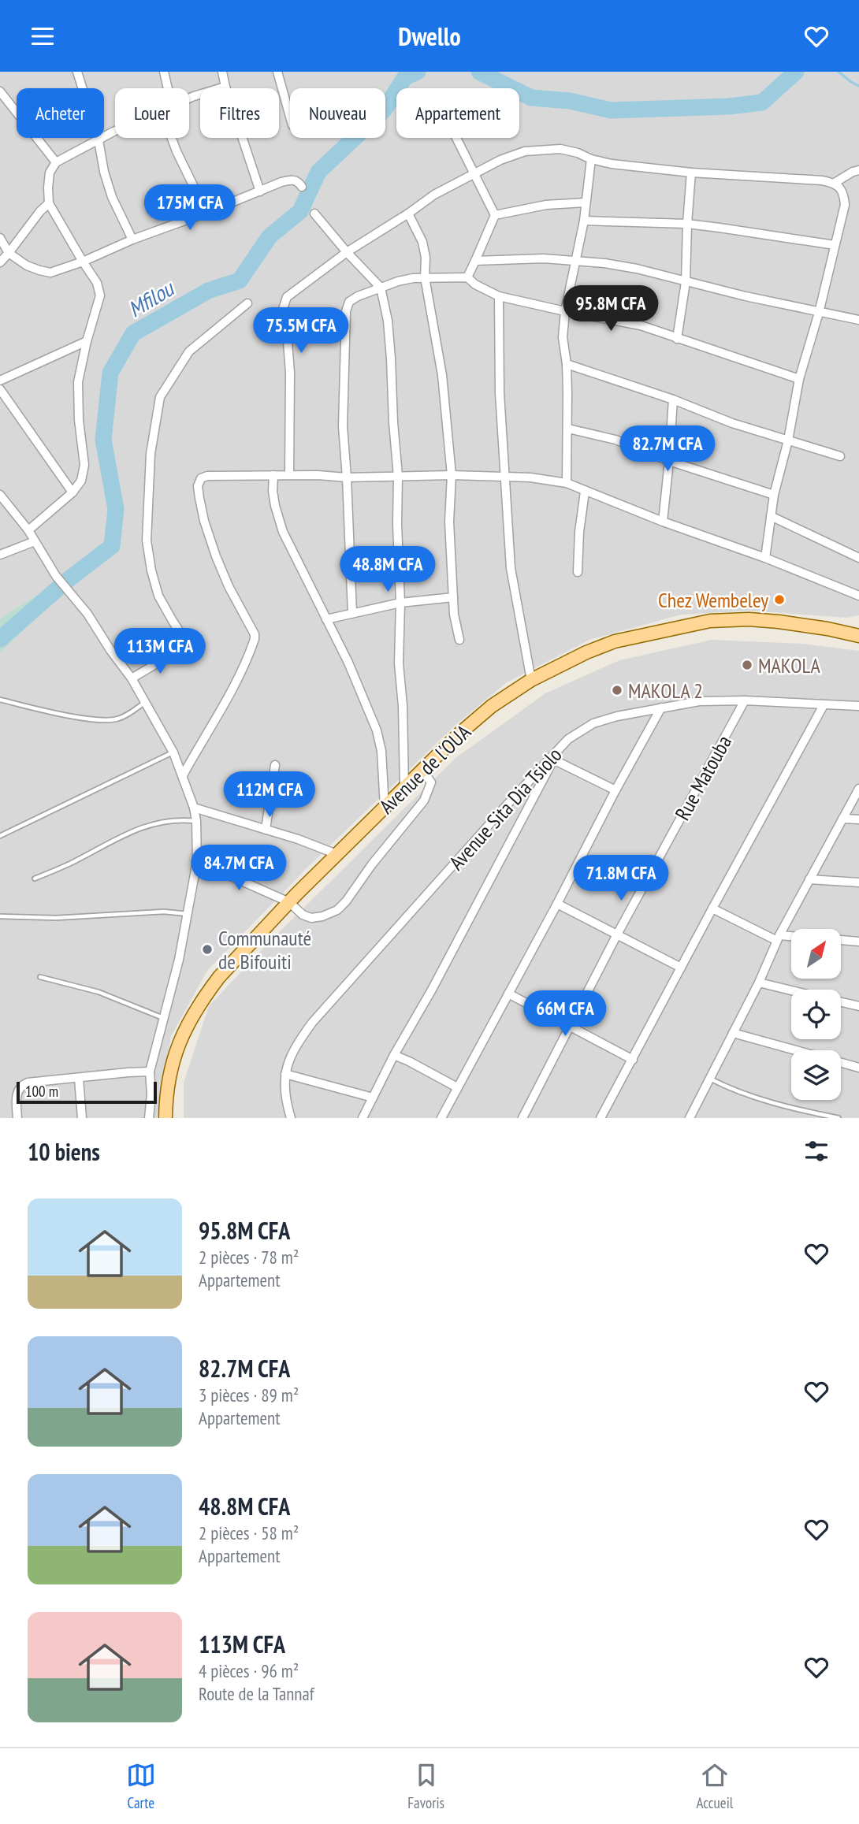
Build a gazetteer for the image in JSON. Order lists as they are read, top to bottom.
{
  "streets": {
    "main road": ["Avenue de l'OUA"],
    "street": ["Rue Matouba", "Avenue Sita Dia Tsiolo"]
  },
  "crossings": [
    ["Rue Matouba", "Avenue Sita Dia Tsiolo"]
  ],
  "water": ["Mfilou"],
  "places": [
    "Chez Wembeley",
    "MAKOLA",
    "MAKOLA 2",
    "Communauté de Bifouiti"
  ],
  "scale_bar": "100 m",
  "north": "top right",
  "page": {
    "header": "Dwello",
    "chip": [
      "Acheter",
      "Louer",
      "Filtres",
      "Nouveau",
      "Appartement"
    ],
    "price": [
      "175M CFA",
      "95.8M CFA",
      "75.5M CFA",
      "82.7M CFA",
      "48.8M CFA",
      "113M CFA",
      "112M CFA",
      "84.7M CFA",
      "71.8M CFA",
      "66M CFA"
    ],
    "scale": "100 m",
    "heading": "10 biens",
    "list": [
      {
        "name": "95.8M CFA",
        "note": "2 pièces · 78 m² · Appartement"
      },
      {
        "name": "82.7M CFA",
        "note": "3 pièces · 89 m² · Appartement"
      },
      {
        "name": "48.8M CFA",
        "note": "2 pièces · 58 m² · Appartement"
      },
      {
        "name": "113M CFA",
        "note": "4 pièces · 96 m² · Route de la Tannaf"
      }
    ],
    "tabs": ["Carte", "Favoris", "Accueil"]
  }
}
